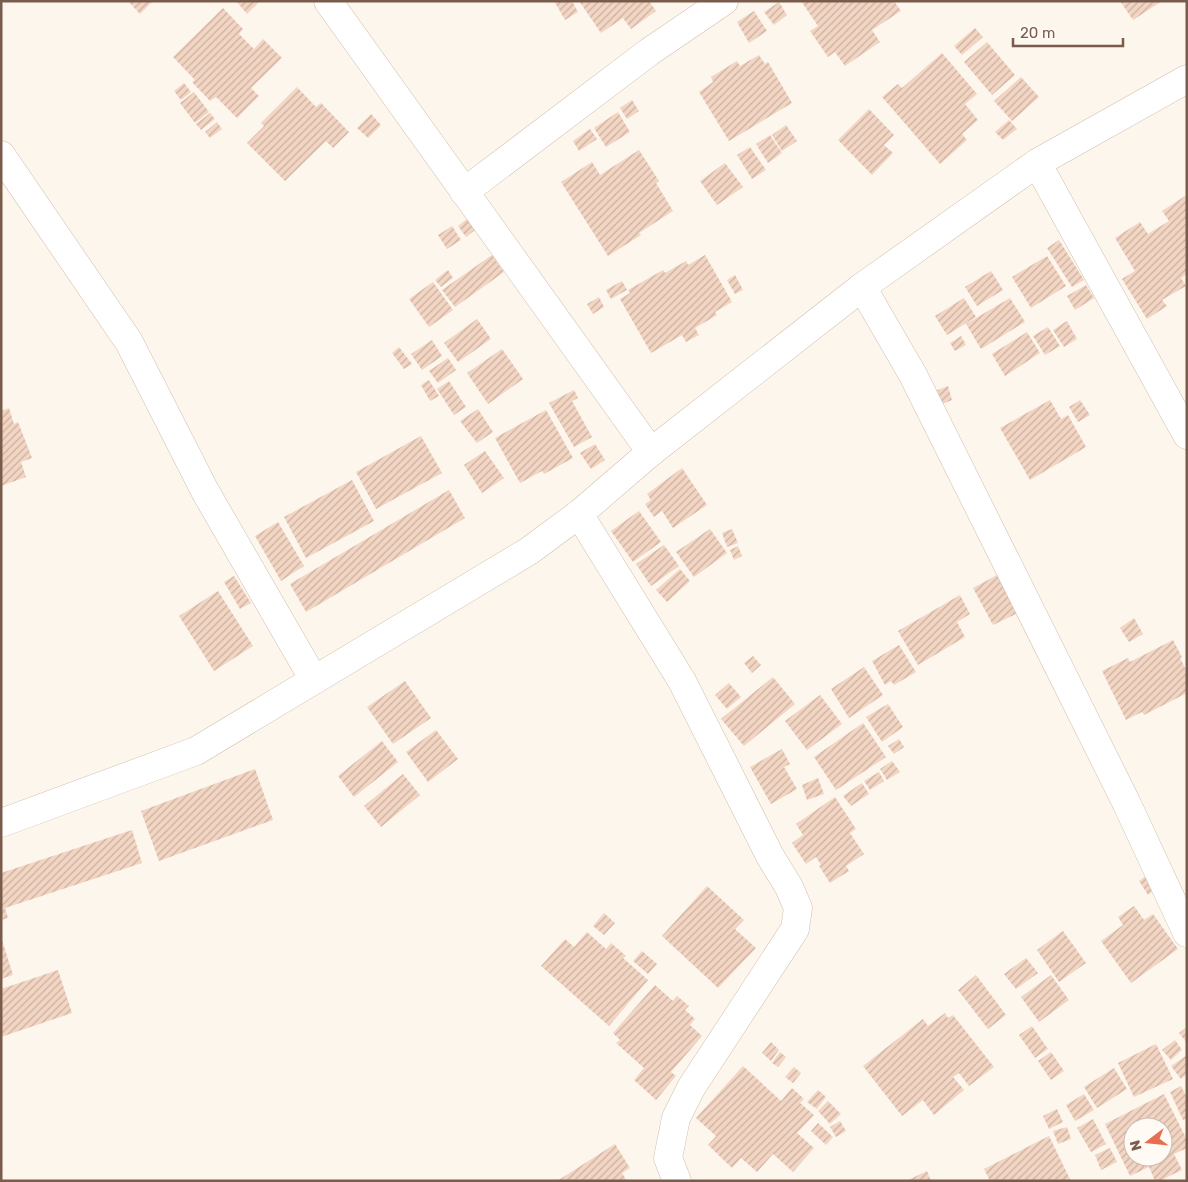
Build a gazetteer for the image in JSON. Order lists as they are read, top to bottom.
{
  "scale_bar": "20 m",
  "north": "left"
}
